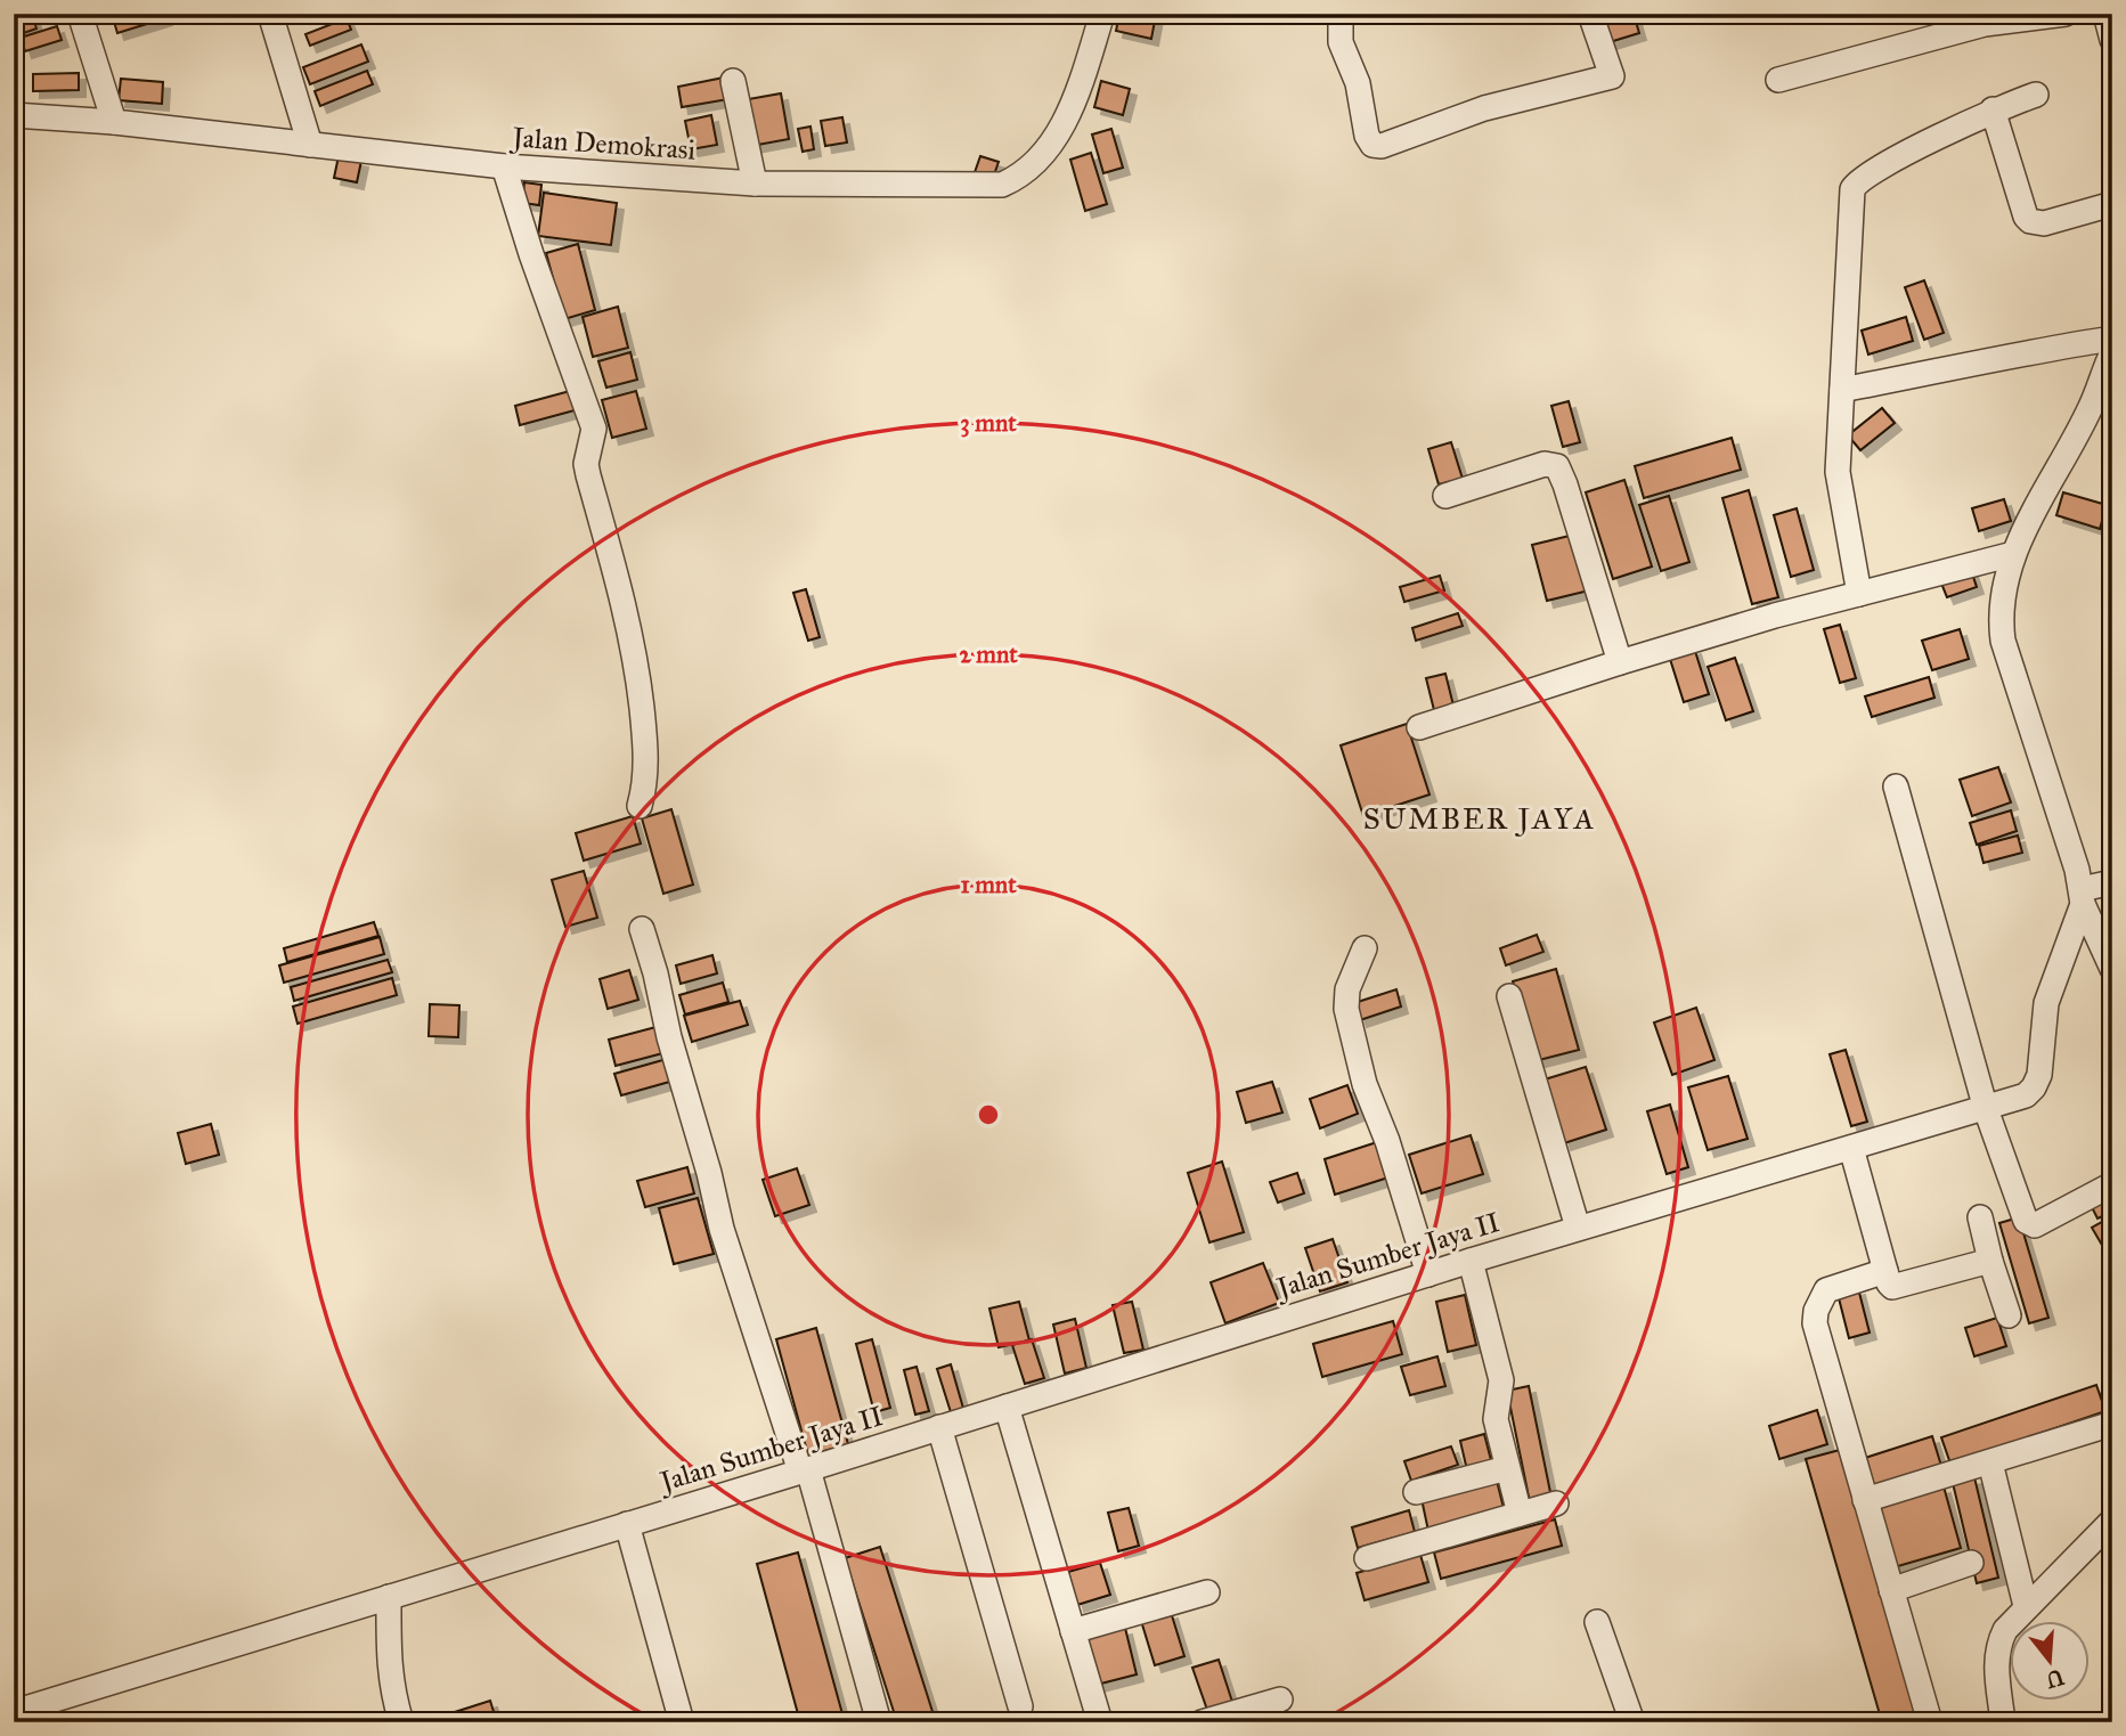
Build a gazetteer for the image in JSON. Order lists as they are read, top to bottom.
{
  "streets": {
    "street": ["Jalan Demokrasi", "Jalan Sumber Jaya II"]
  },
  "districts": ["SUMBER JAYA"],
  "north": "bottom",
  "rings": ["3 mnt", "2 mnt", "1 mnt"]
}
